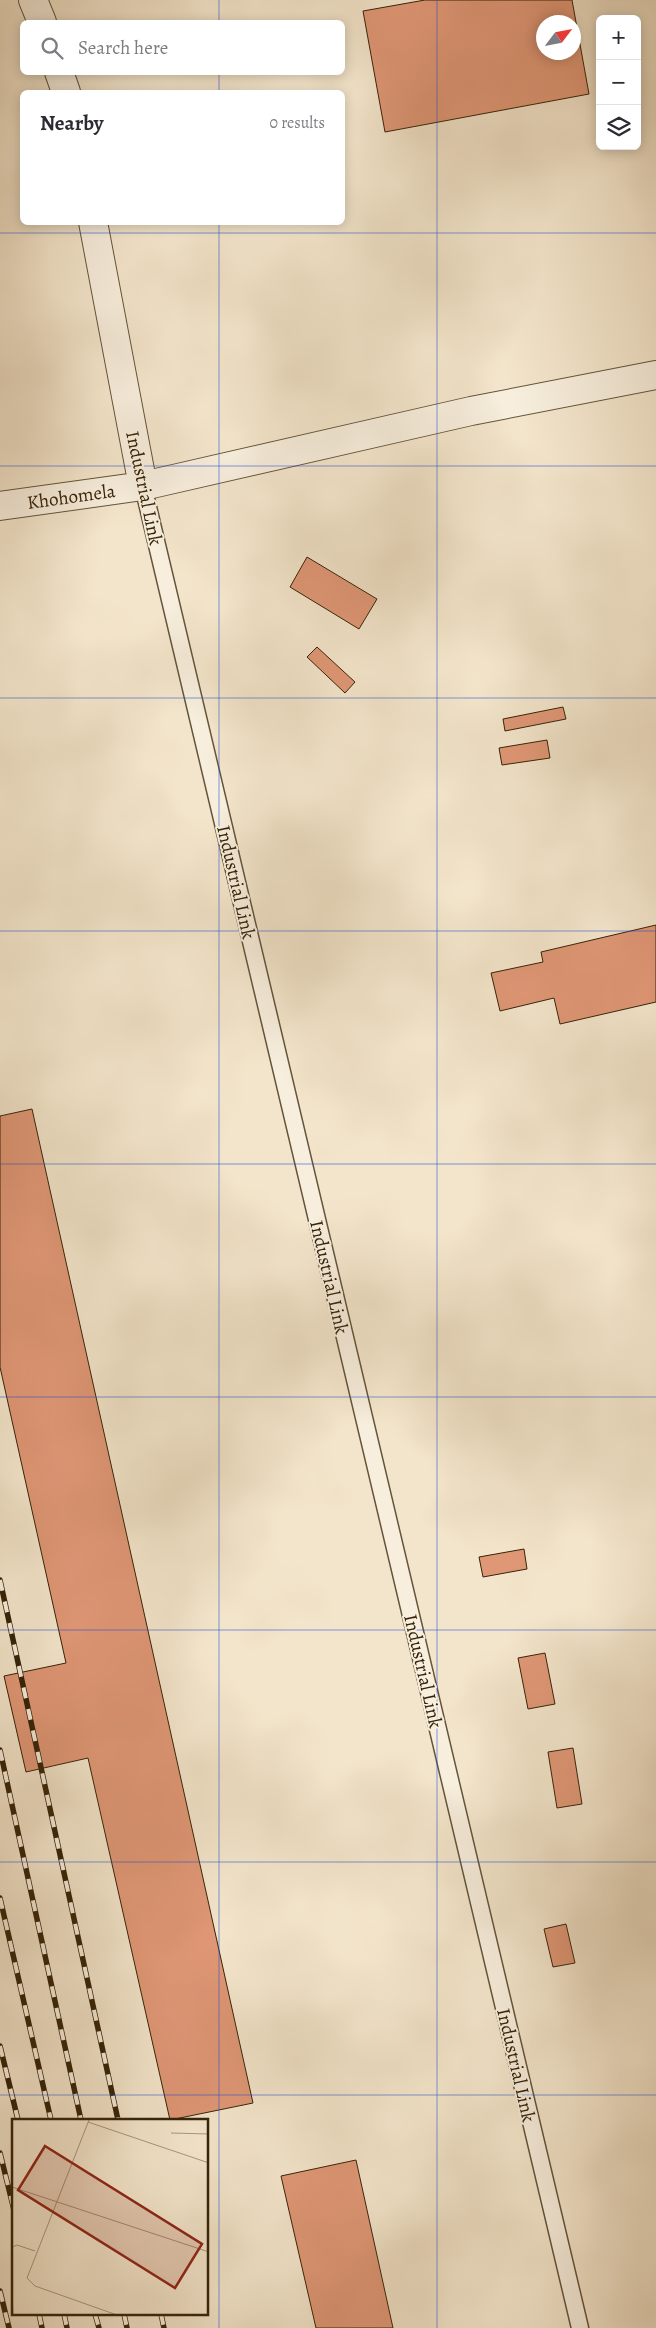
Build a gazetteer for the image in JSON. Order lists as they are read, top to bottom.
{
  "streets": {
    "street": ["Industrial Link", "Khohomela"]
  },
  "crossings": [
    ["Industrial Link", "Khohomela"]
  ],
  "north": "top right",
  "page": {
    "map_buttons": ["+", "−"],
    "search": "Search here",
    "heading": ["Nearby", "0 results"]
  }
}
